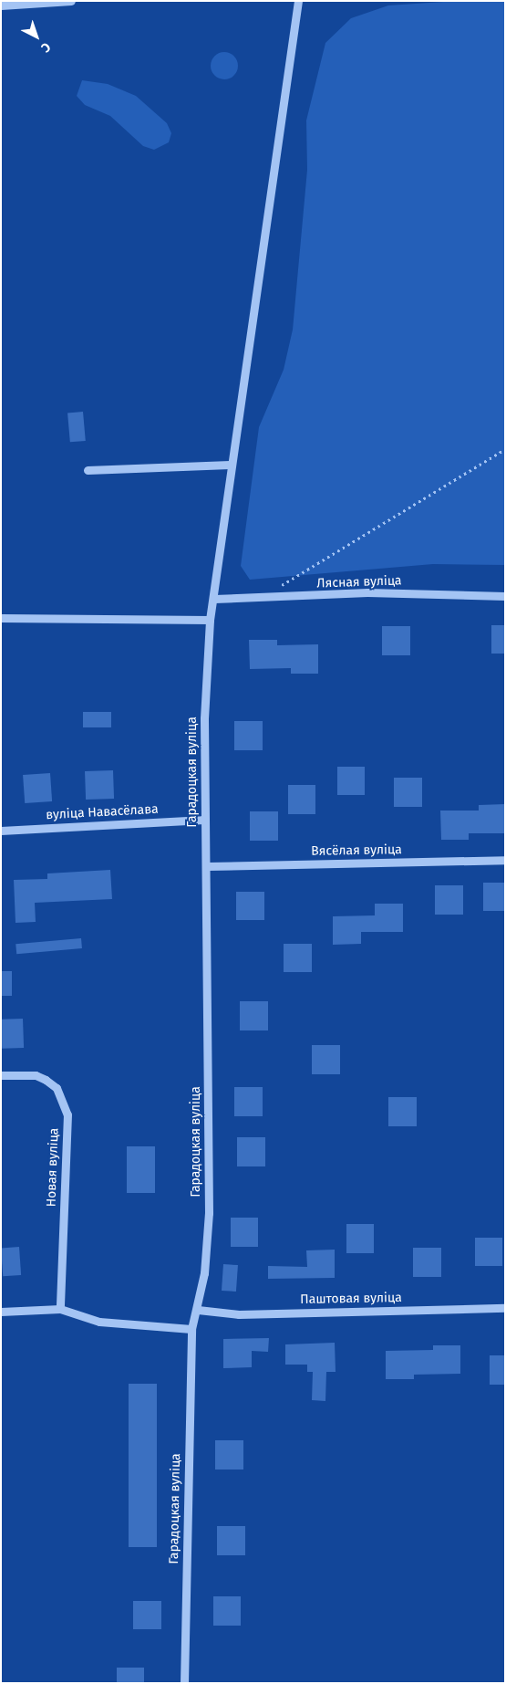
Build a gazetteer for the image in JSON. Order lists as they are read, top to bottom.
{
  "streets": {
    "street": [
      "Лясная вуліца",
      "Гарадоцкая вуліца",
      "вуліца Навасёлава",
      "Вясёлая вуліца",
      "Новая вуліца",
      "Паштовая вуліца"
    ]
  },
  "crossings": [
    ["Лясная вуліца", "Гарадоцкая вуліца"],
    ["Гарадоцкая вуліца", "вуліца Навасёлава"],
    ["Гарадоцкая вуліца", "Вясёлая вуліца"],
    ["Гарадоцкая вуліца", "Паштовая вуліца"]
  ],
  "north": "bottom right"
}
